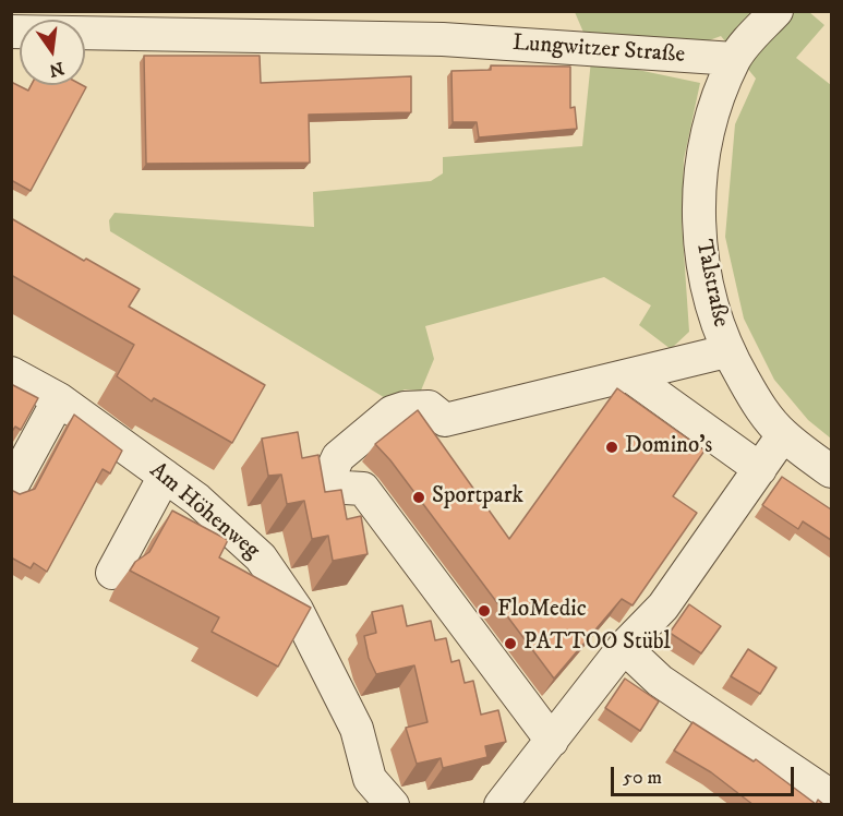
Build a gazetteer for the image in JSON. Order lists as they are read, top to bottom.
{
  "streets": {
    "street": ["Lungwitzer Straße", "Talstraße", "Am Höhenweg"]
  },
  "crossings": [
    ["Lungwitzer Straße", "Talstraße"]
  ],
  "places": [
    "Domino's",
    "Sportpark",
    "FloMedic",
    "PATTOO Stübl"
  ],
  "scale_bar": "50 m",
  "north": "bottom"
}
